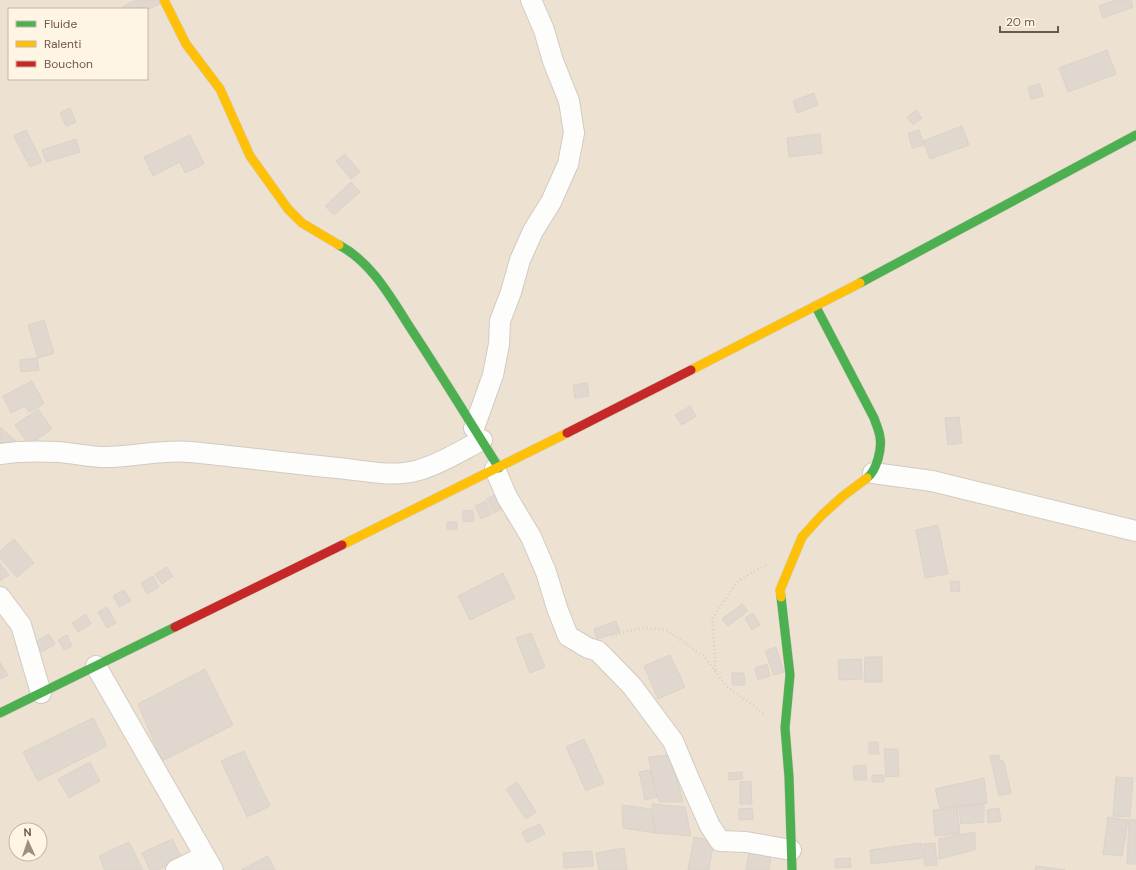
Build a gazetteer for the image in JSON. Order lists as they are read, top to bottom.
{
  "legend": ["Fluide", "Ralenti", "Bouchon"],
  "scale_bar": "20 m",
  "north": "top"
}
